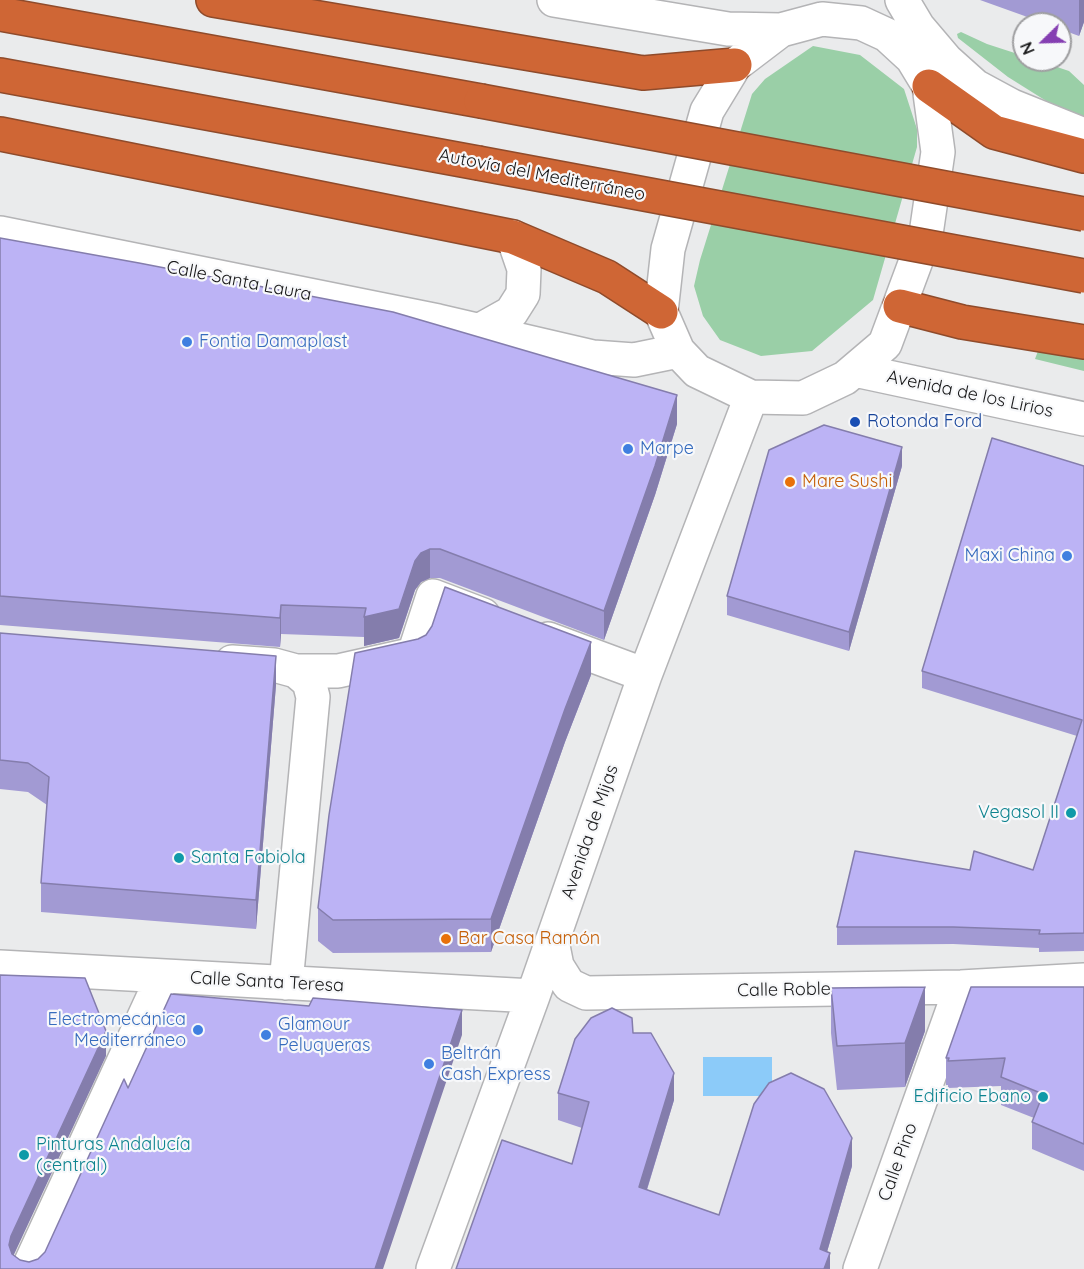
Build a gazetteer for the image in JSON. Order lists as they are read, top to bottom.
{
  "streets": {
    "highway": ["Autovía del Mediterráneo"],
    "street": [
      "Calle Santa Laura",
      "Avenida de los Lirios",
      "Avenida de Mijas",
      "Calle Santa Teresa",
      "Calle Roble",
      "Calle Pino"
    ]
  },
  "crossings": [
    ["Avenida de Mijas", "Calle Santa Teresa"],
    ["Avenida de Mijas", "Calle Roble"],
    ["Calle Roble", "Calle Pino"]
  ],
  "places": [
    "Fontia Damaplast",
    "Rotonda Ford",
    "Marpe",
    "Mare Sushi",
    "Maxi China",
    "Vegasol II",
    "Santa Fabiola",
    "Bar Casa Ramón",
    "Electromecánica Mediterráneo",
    "Glamour Peluqueras",
    "Beltrán Cash Express",
    "Edificio Ebano",
    "Pinturas Andalucía (central)"
  ],
  "north": "bottom left"
}
